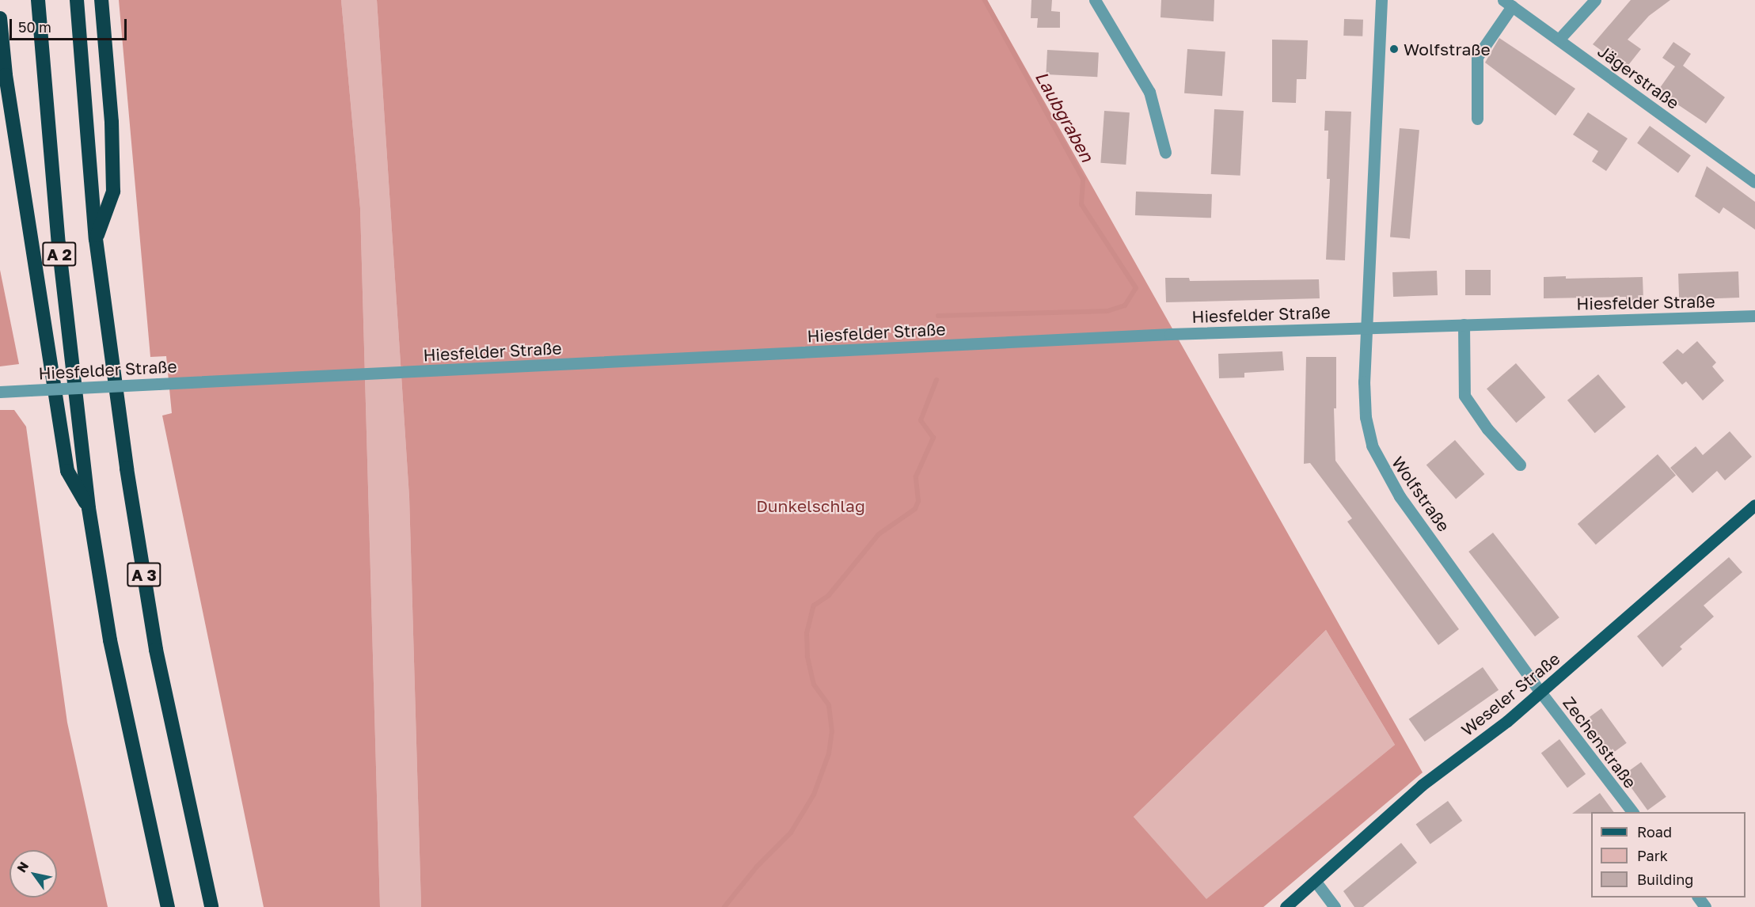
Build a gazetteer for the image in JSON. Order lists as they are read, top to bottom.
{
  "streets": {
    "highway": ["A 2", "A 3"],
    "main road": ["Weseler Straße"],
    "street": [
      "Jägerstraße",
      "Hiesfelder Straße",
      "Wolfstraße",
      "Zechenstraße"
    ]
  },
  "crossings": [
    ["A 2", "A 3"],
    ["Hiesfelder Straße", "Wolfstraße"],
    ["Wolfstraße", "Weseler Straße"],
    ["Wolfstraße", "Zechenstraße"],
    ["Weseler Straße", "Zechenstraße"]
  ],
  "water": ["Laubgraben"],
  "parks": ["Dunkelschlag"],
  "places": ["Wolfstraße"],
  "legend": ["Road", "Park", "Building"],
  "scale_bar": "50 m",
  "north": "top left"
}
